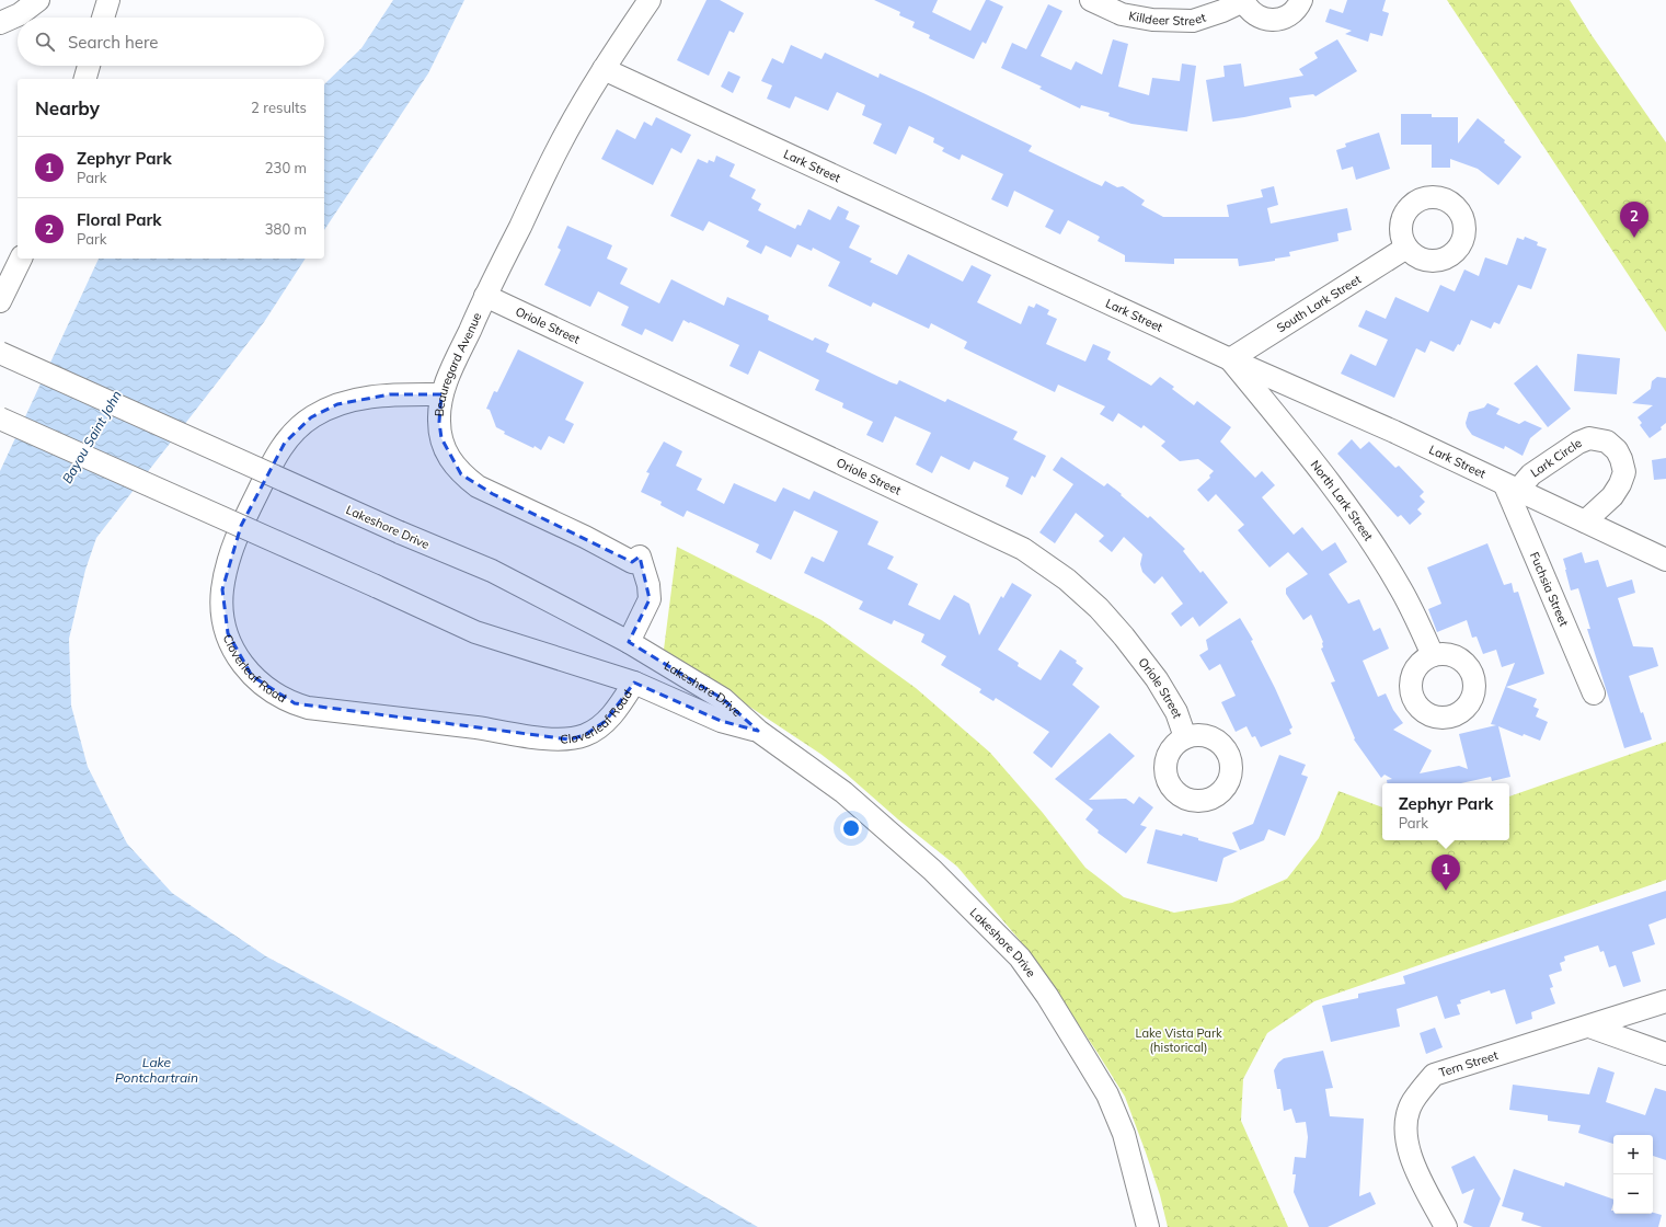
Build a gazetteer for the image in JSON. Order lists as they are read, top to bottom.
{
  "streets": {
    "street": [
      "Killdeer Street",
      "Lark Street",
      "South Lark Street",
      "Oriole Street",
      "Beauregard Avenue",
      "Lark Circle",
      "North Lark Street",
      "Lakeshore Drive",
      "Fuchsia Street",
      "Cloverleaf Road",
      "Tern Street"
    ]
  },
  "crossings": [
    ["Lark Street", "South Lark Street"],
    ["Lark Street", "Beauregard Avenue"],
    ["Lark Street", "Lark Circle"],
    ["Lark Street", "North Lark Street"],
    ["Lark Street", "Fuchsia Street"],
    ["South Lark Street", "North Lark Street"],
    ["Oriole Street", "Beauregard Avenue"],
    ["Beauregard Avenue", "Lakeshore Drive"],
    ["Beauregard Avenue", "Cloverleaf Road"],
    ["Lark Circle", "Fuchsia Street"],
    ["Lakeshore Drive", "Cloverleaf Road"]
  ],
  "water": ["Bayou Saint John", "Lake Pontchartrain"],
  "parks": ["Lake Vista Park (historical)"],
  "page": {
    "search": "Search here",
    "heading": ["Nearby", "2 results"],
    "list": [
      {
        "mark": "1",
        "name": "Zephyr Park",
        "note": "Park",
        "value": "230 m"
      },
      {
        "mark": "2",
        "name": "Floral Park",
        "note": "Park",
        "value": "380 m"
      }
    ],
    "pins": ["2", "1"],
    "popup": ["Zephyr Park", "Park"],
    "map_buttons": ["+", "−"]
  }
}
